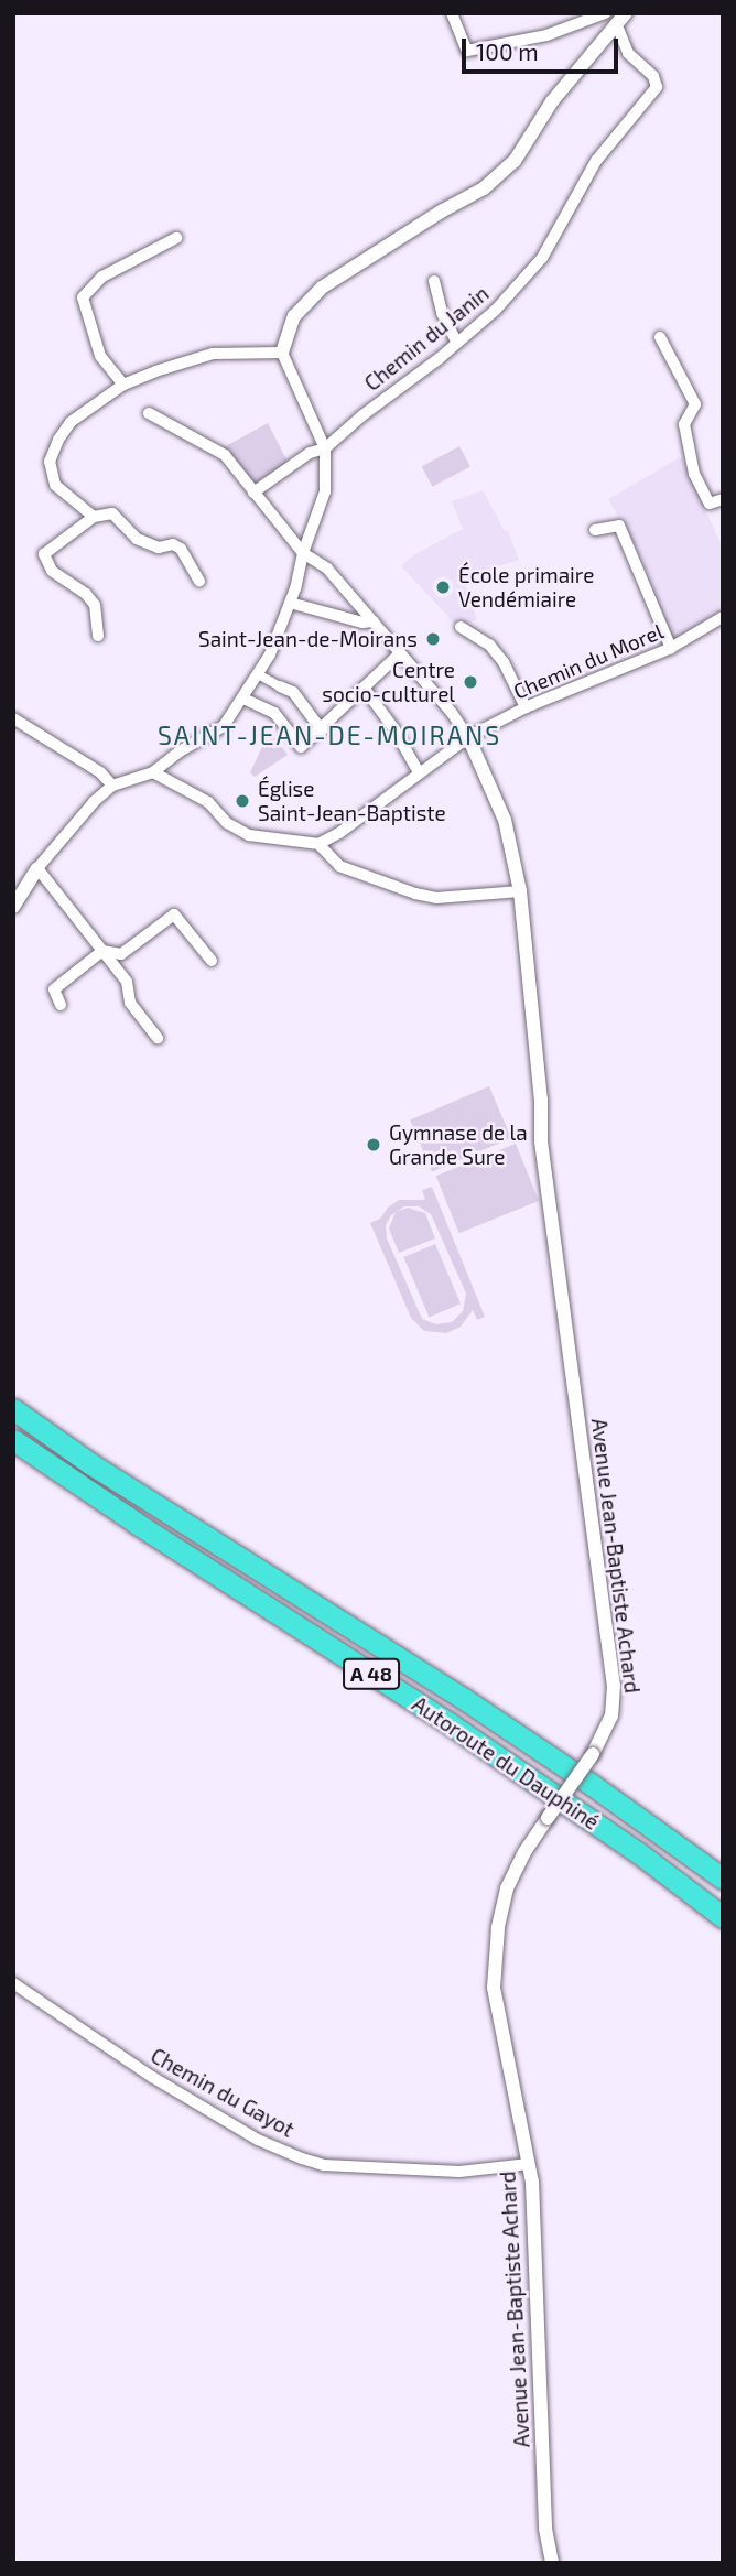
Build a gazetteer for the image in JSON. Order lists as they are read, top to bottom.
{
  "streets": {
    "highway": ["A 48", "Autoroute du Dauphiné"],
    "street": [
      "Chemin du Janin",
      "Chemin du Morel",
      "Avenue Jean-Baptiste Achard",
      "Chemin du Gayot"
    ]
  },
  "crossings": [
    ["Chemin du Morel", "Avenue Jean-Baptiste Achard"],
    ["Avenue Jean-Baptiste Achard", "Chemin du Gayot"]
  ],
  "districts": ["SAINT-JEAN-DE-MOIRANS"],
  "places": [
    "École primaire Vendémiaire",
    "Saint-Jean-de-Moirans",
    "Centre socio-culturel",
    "Église Saint-Jean-Baptiste",
    "Gymnase de la Grande Sure"
  ],
  "scale_bar": "100 m"
}
